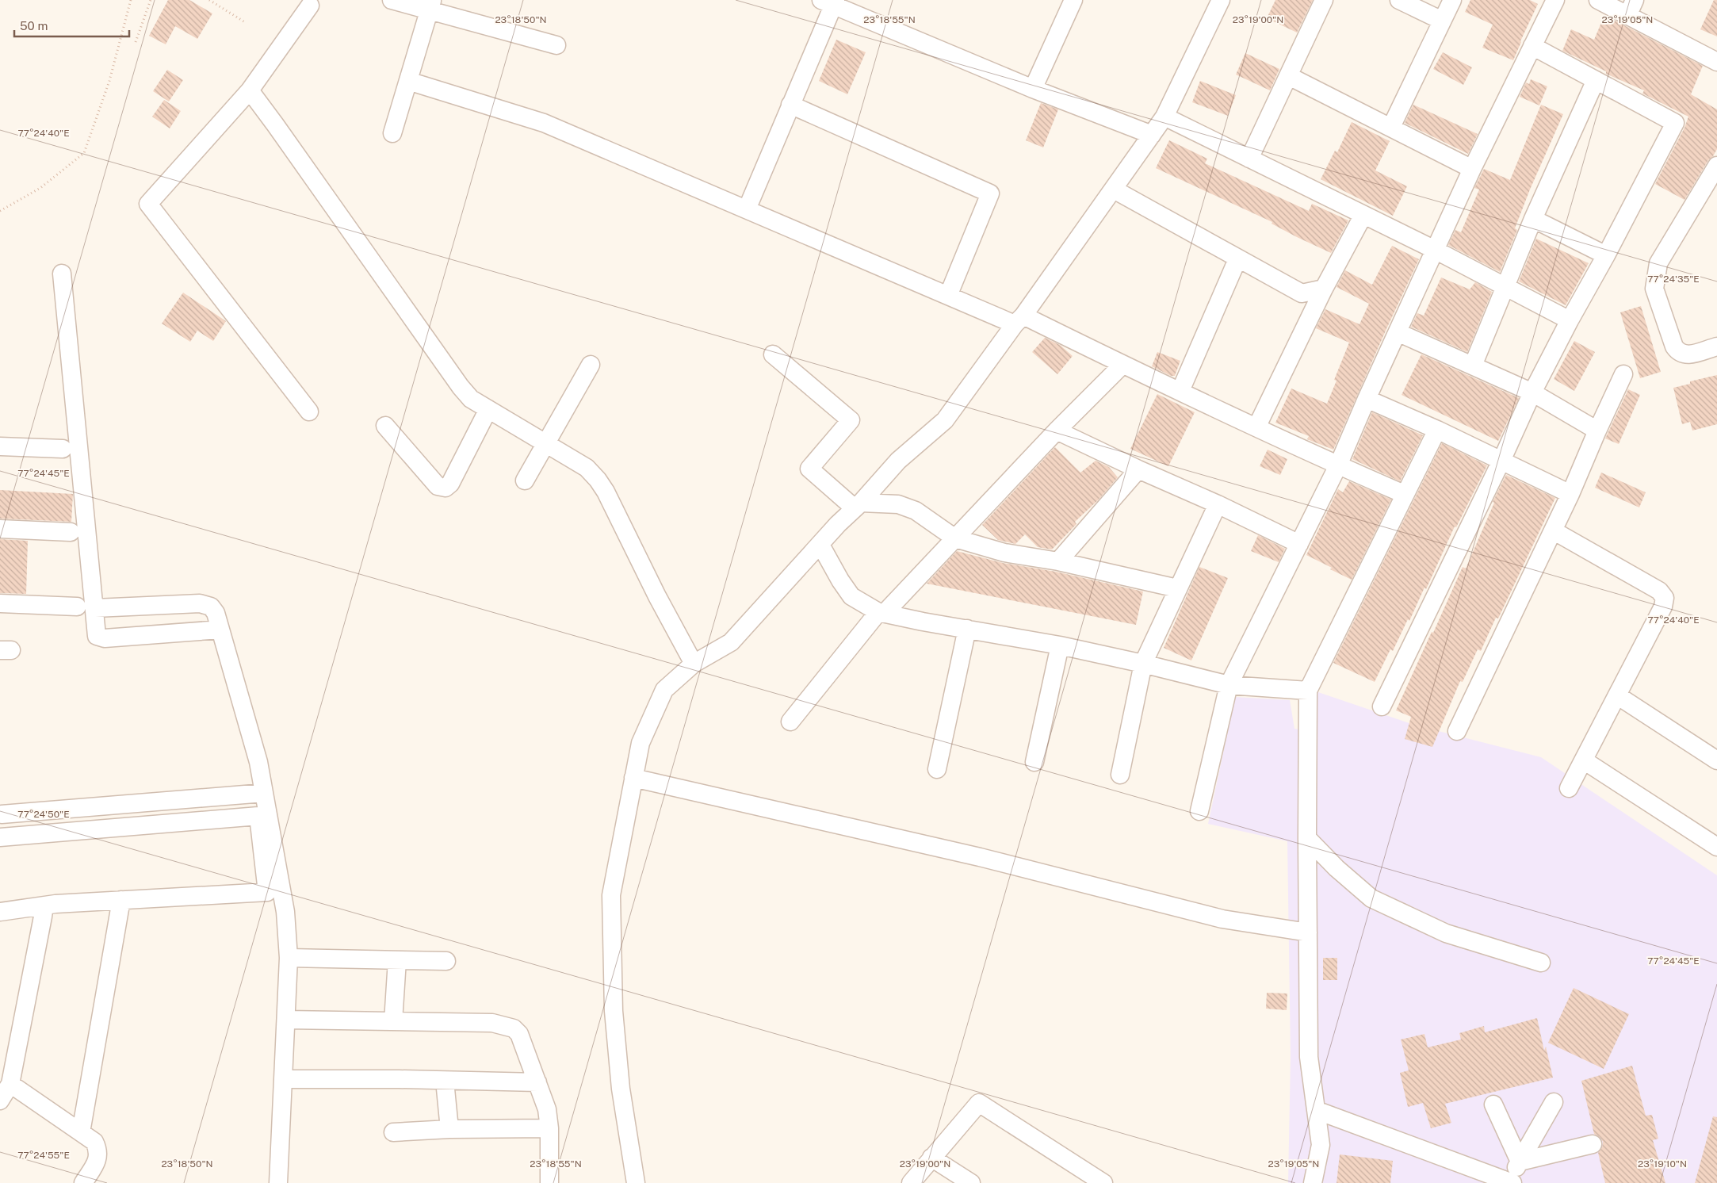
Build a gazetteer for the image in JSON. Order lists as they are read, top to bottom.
{
  "scale_bar": "50 m",
  "coordinates": [
    "23°18'50\"N",
    "23°18'55\"N",
    "23°19'00\"N",
    "23°19'05\"N",
    "77°24'40\"E",
    "77°24'35\"E",
    "77°24'45\"E",
    "77°24'50\"E",
    "77°24'55\"E",
    "23°19'10\"N"
  ]
}
